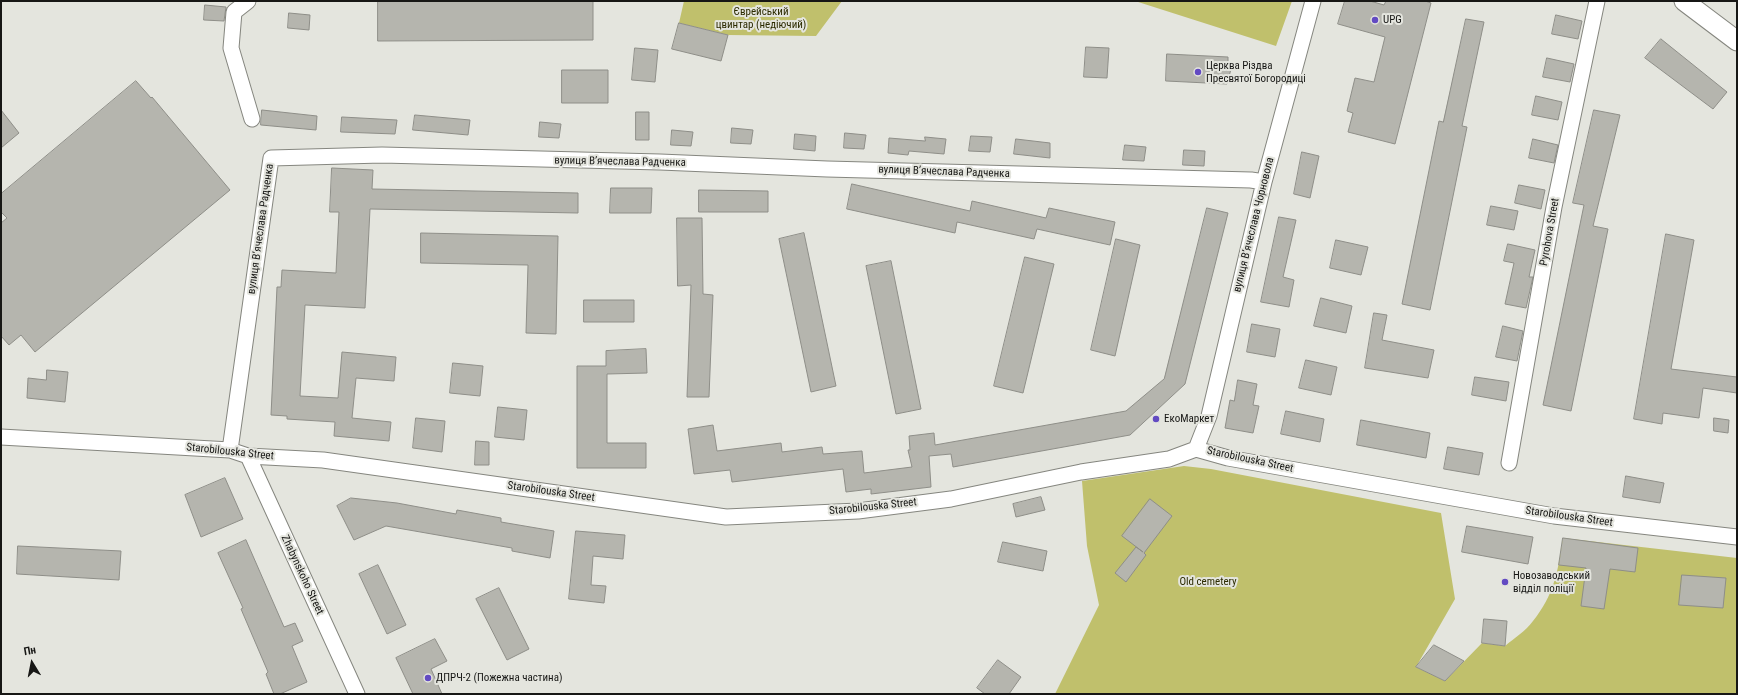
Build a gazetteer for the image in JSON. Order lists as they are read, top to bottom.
{
  "streets": {
    "street": [
      "вулиця Вʼячеслава Радченка",
      "вулиця Вʼячеслава Чорновола",
      "Pyrohova Street",
      "Starobilouska Street",
      "Zhabynskoho Street"
    ]
  },
  "crossings": [
    ["вулиця Вʼячеслава Радченка", "вулиця Вʼячеслава Чорновола"],
    ["вулиця Вʼячеслава Радченка", "Starobilouska Street"],
    ["вулиця Вʼячеслава Чорновола", "Starobilouska Street"],
    ["Starobilouska Street", "Zhabynskoho Street"]
  ],
  "parks": ["Єврейський цвинтар (недіючий)", "Old cemetery"],
  "places": [
    "UPG",
    "Церква Різдва Пресвятої Богородиці",
    "ЕкоМаркет",
    "Новозаводський відділ поліції",
    "ДПРЧ-2 (Пожежна частина)"
  ],
  "north": "top"
}
